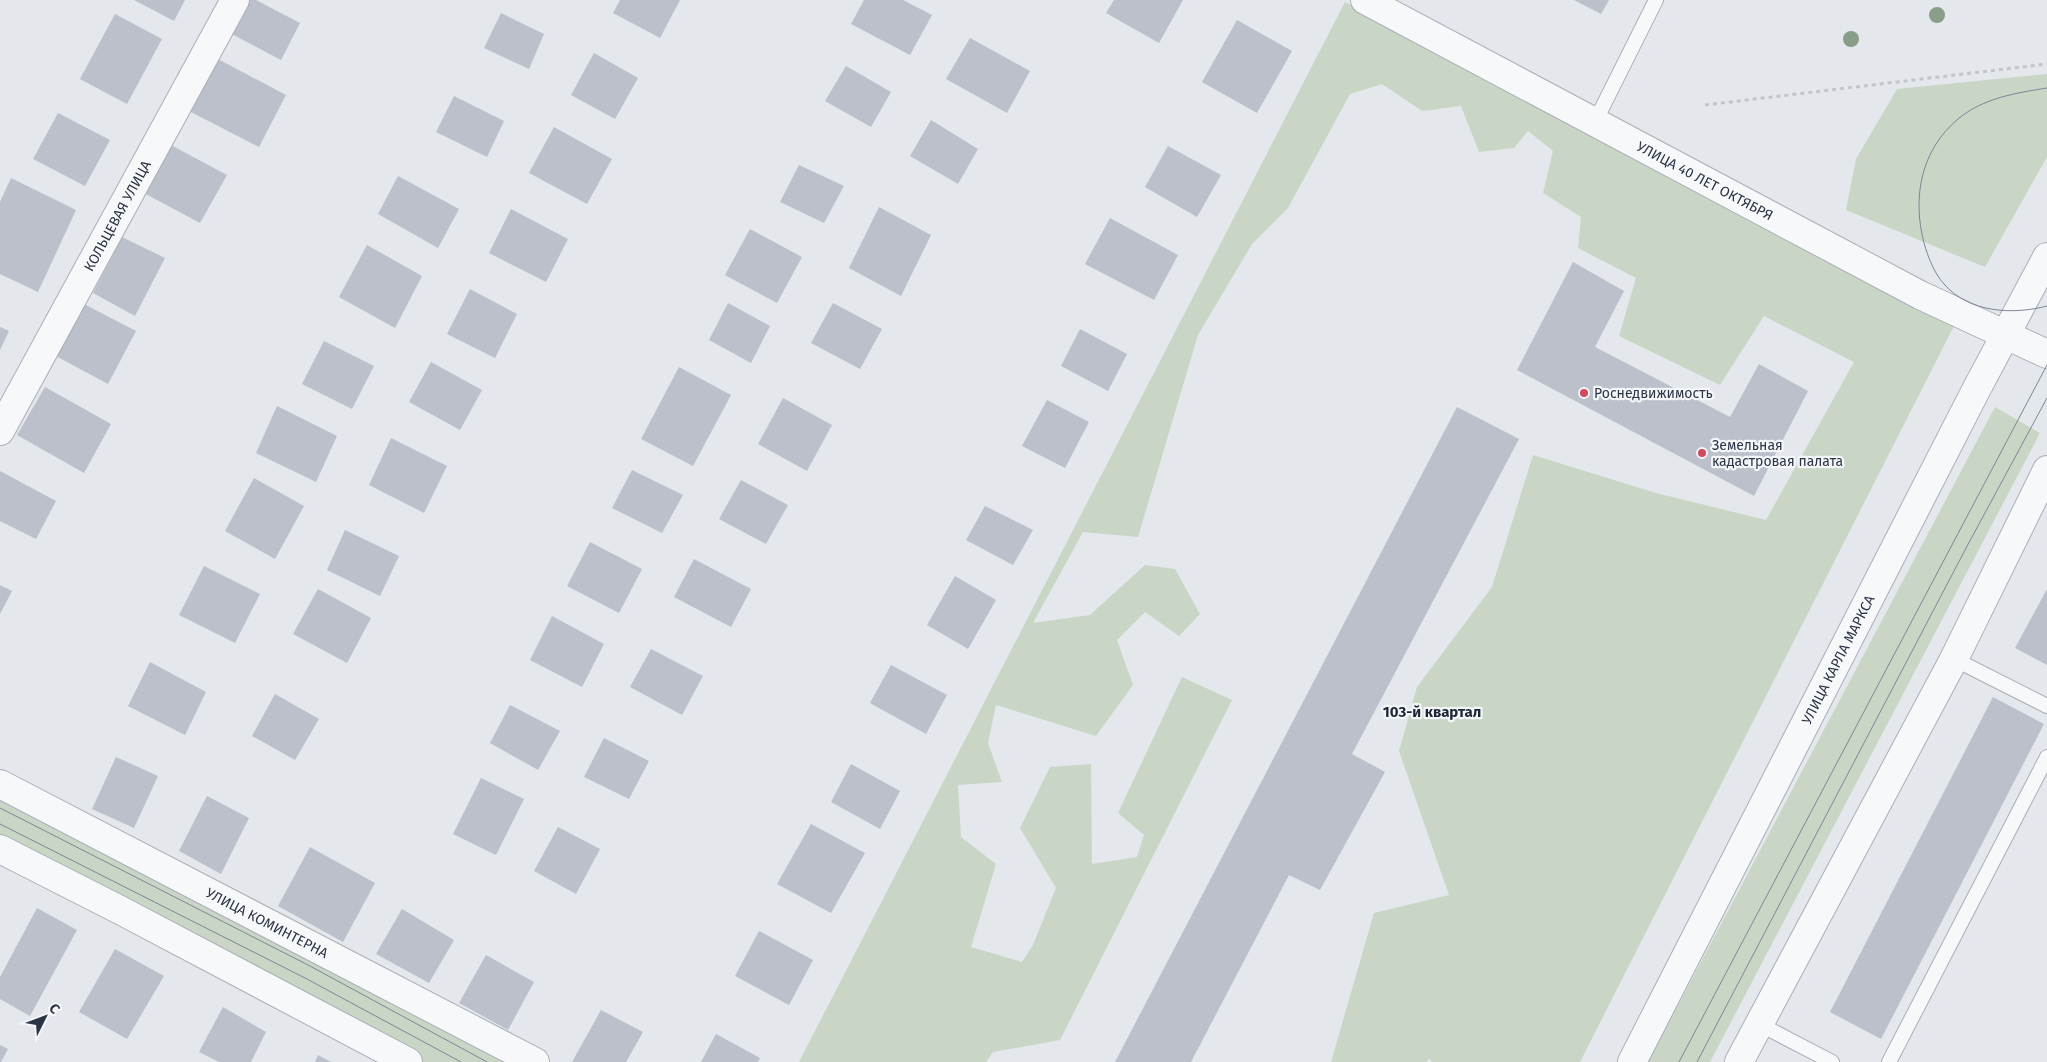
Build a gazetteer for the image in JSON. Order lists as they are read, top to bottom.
{
  "streets": {
    "street": [
      "УЛИЦА 40 ЛЕТ ОКТЯБРЯ",
      "КОЛЬЦЕВАЯ УЛИЦА",
      "УЛИЦА КАРЛА МАРКСА",
      "УЛИЦА КОМИНТЕРНА"
    ]
  },
  "crossings": [
    ["УЛИЦА 40 ЛЕТ ОКТЯБРЯ", "УЛИЦА КАРЛА МАРКСА"]
  ],
  "districts": ["103-й квартал"],
  "places": ["Роснедвижимость", "Земельная кадастровая палата"],
  "north": "top right"
}
